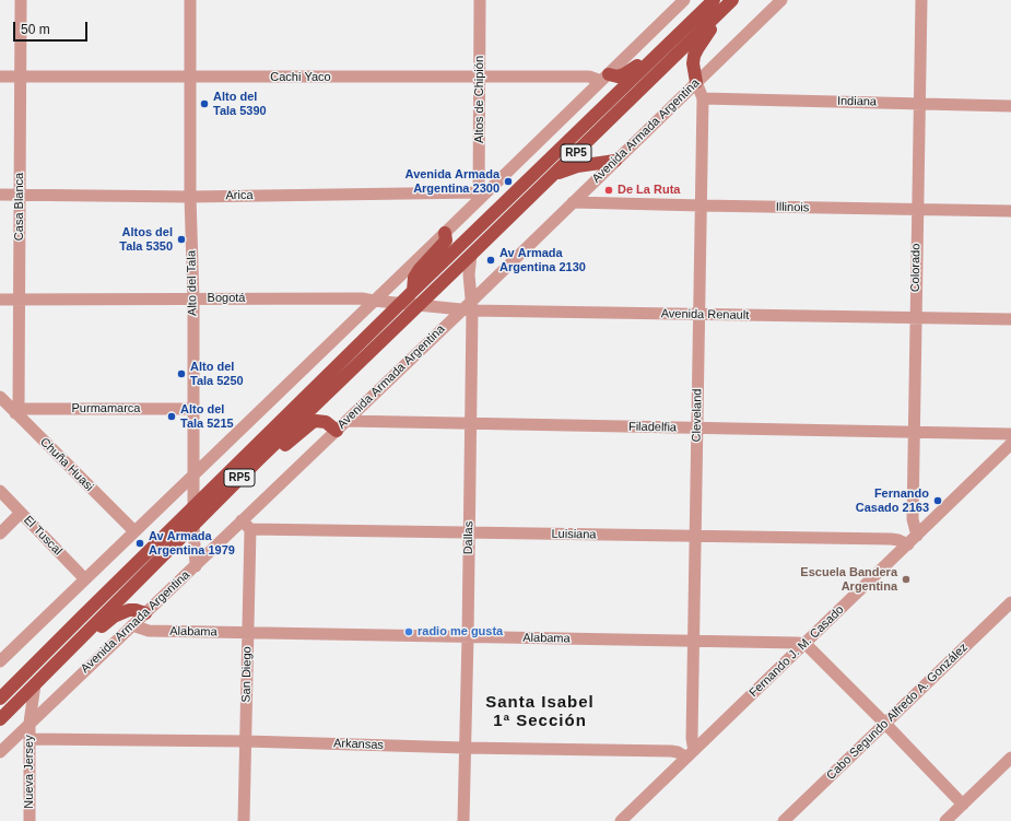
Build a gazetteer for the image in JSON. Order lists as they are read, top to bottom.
{
  "streets": {
    "main road": ["RP5"],
    "street": [
      "Cachi Yaco",
      "Altos de Chipión",
      "Indiana",
      "Avenida Armada Argentina",
      "Arica",
      "Casa Blanca",
      "Illinois",
      "Colorado",
      "Alto del Tala",
      "Bogotá",
      "Avenida Renault",
      "Purmamarca",
      "Cleveland",
      "Filadelfia",
      "Chuña Huasi",
      "Luisiana",
      "El Tuscal",
      "Dallas",
      "Alabama",
      "Fernando J. M. Casado",
      "San Diego",
      "Cabo Segundo Alfredo A. González",
      "Arkansas",
      "Nueva Jersey"
    ]
  },
  "crossings": [
    ["Cachi Yaco", "Altos de Chipión"],
    ["Cachi Yaco", "Casa Blanca"],
    ["Cachi Yaco", "Alto del Tala"],
    ["Altos de Chipión", "Arica"],
    ["Indiana", "Colorado"],
    ["Indiana", "Cleveland"],
    ["Avenida Armada Argentina", "Illinois"],
    ["Avenida Armada Argentina", "Alto del Tala"],
    ["Avenida Armada Argentina", "Avenida Renault"],
    ["Avenida Armada Argentina", "Cleveland"],
    ["Avenida Armada Argentina", "Filadelfia"],
    ["Avenida Armada Argentina", "Luisiana"],
    ["Avenida Armada Argentina", "Dallas"],
    ["Avenida Armada Argentina", "Alabama"],
    ["Avenida Armada Argentina", "San Diego"],
    ["Avenida Armada Argentina", "Nueva Jersey"],
    ["RP5", "Alto del Tala"],
    ["RP5", "Bogotá"],
    ["RP5", "Avenida Renault"],
    ["RP5", "Dallas"],
    ["RP5", "Nueva Jersey"],
    ["Arica", "Casa Blanca"],
    ["Arica", "Alto del Tala"],
    ["Casa Blanca", "Bogotá"],
    ["Casa Blanca", "Purmamarca"],
    ["Casa Blanca", "Chuña Huasi"],
    ["Illinois", "Colorado"],
    ["Illinois", "Cleveland"],
    ["Colorado", "Avenida Renault"],
    ["Colorado", "Filadelfia"],
    ["Colorado", "Luisiana"],
    ["Colorado", "Fernando J. M. Casado"],
    ["Alto del Tala", "Bogotá"],
    ["Alto del Tala", "Purmamarca"],
    ["Bogotá", "Avenida Renault"],
    ["Avenida Renault", "Cleveland"],
    ["Avenida Renault", "Dallas"],
    ["Purmamarca", "Chuña Huasi"],
    ["Cleveland", "Filadelfia"],
    ["Cleveland", "Luisiana"],
    ["Cleveland", "Alabama"],
    ["Cleveland", "Fernando J. M. Casado"],
    ["Filadelfia", "Dallas"],
    ["Luisiana", "Dallas"],
    ["Luisiana", "Fernando J. M. Casado"],
    ["Luisiana", "San Diego"],
    ["Dallas", "Alabama"],
    ["Dallas", "Arkansas"],
    ["Alabama", "Fernando J. M. Casado"],
    ["Alabama", "San Diego"],
    ["Fernando J. M. Casado", "Arkansas"],
    ["San Diego", "Arkansas"],
    ["Arkansas", "Nueva Jersey"]
  ],
  "districts": ["Santa Isabel 1ª Sección"],
  "places": [
    "Alto del Tala 5390",
    "Avenida Armada Argentina 2300",
    "De La Ruta",
    "Altos del Tala 5350",
    "Av Armada Argentina 2130",
    "Alto del Tala 5250",
    "Alto del Tala 5215",
    "Fernando Casado 2163",
    "Av Armada Argentina 1979",
    "Escuela Bandera Argentina",
    "radio me gusta"
  ],
  "scale_bar": "50 m"
}
